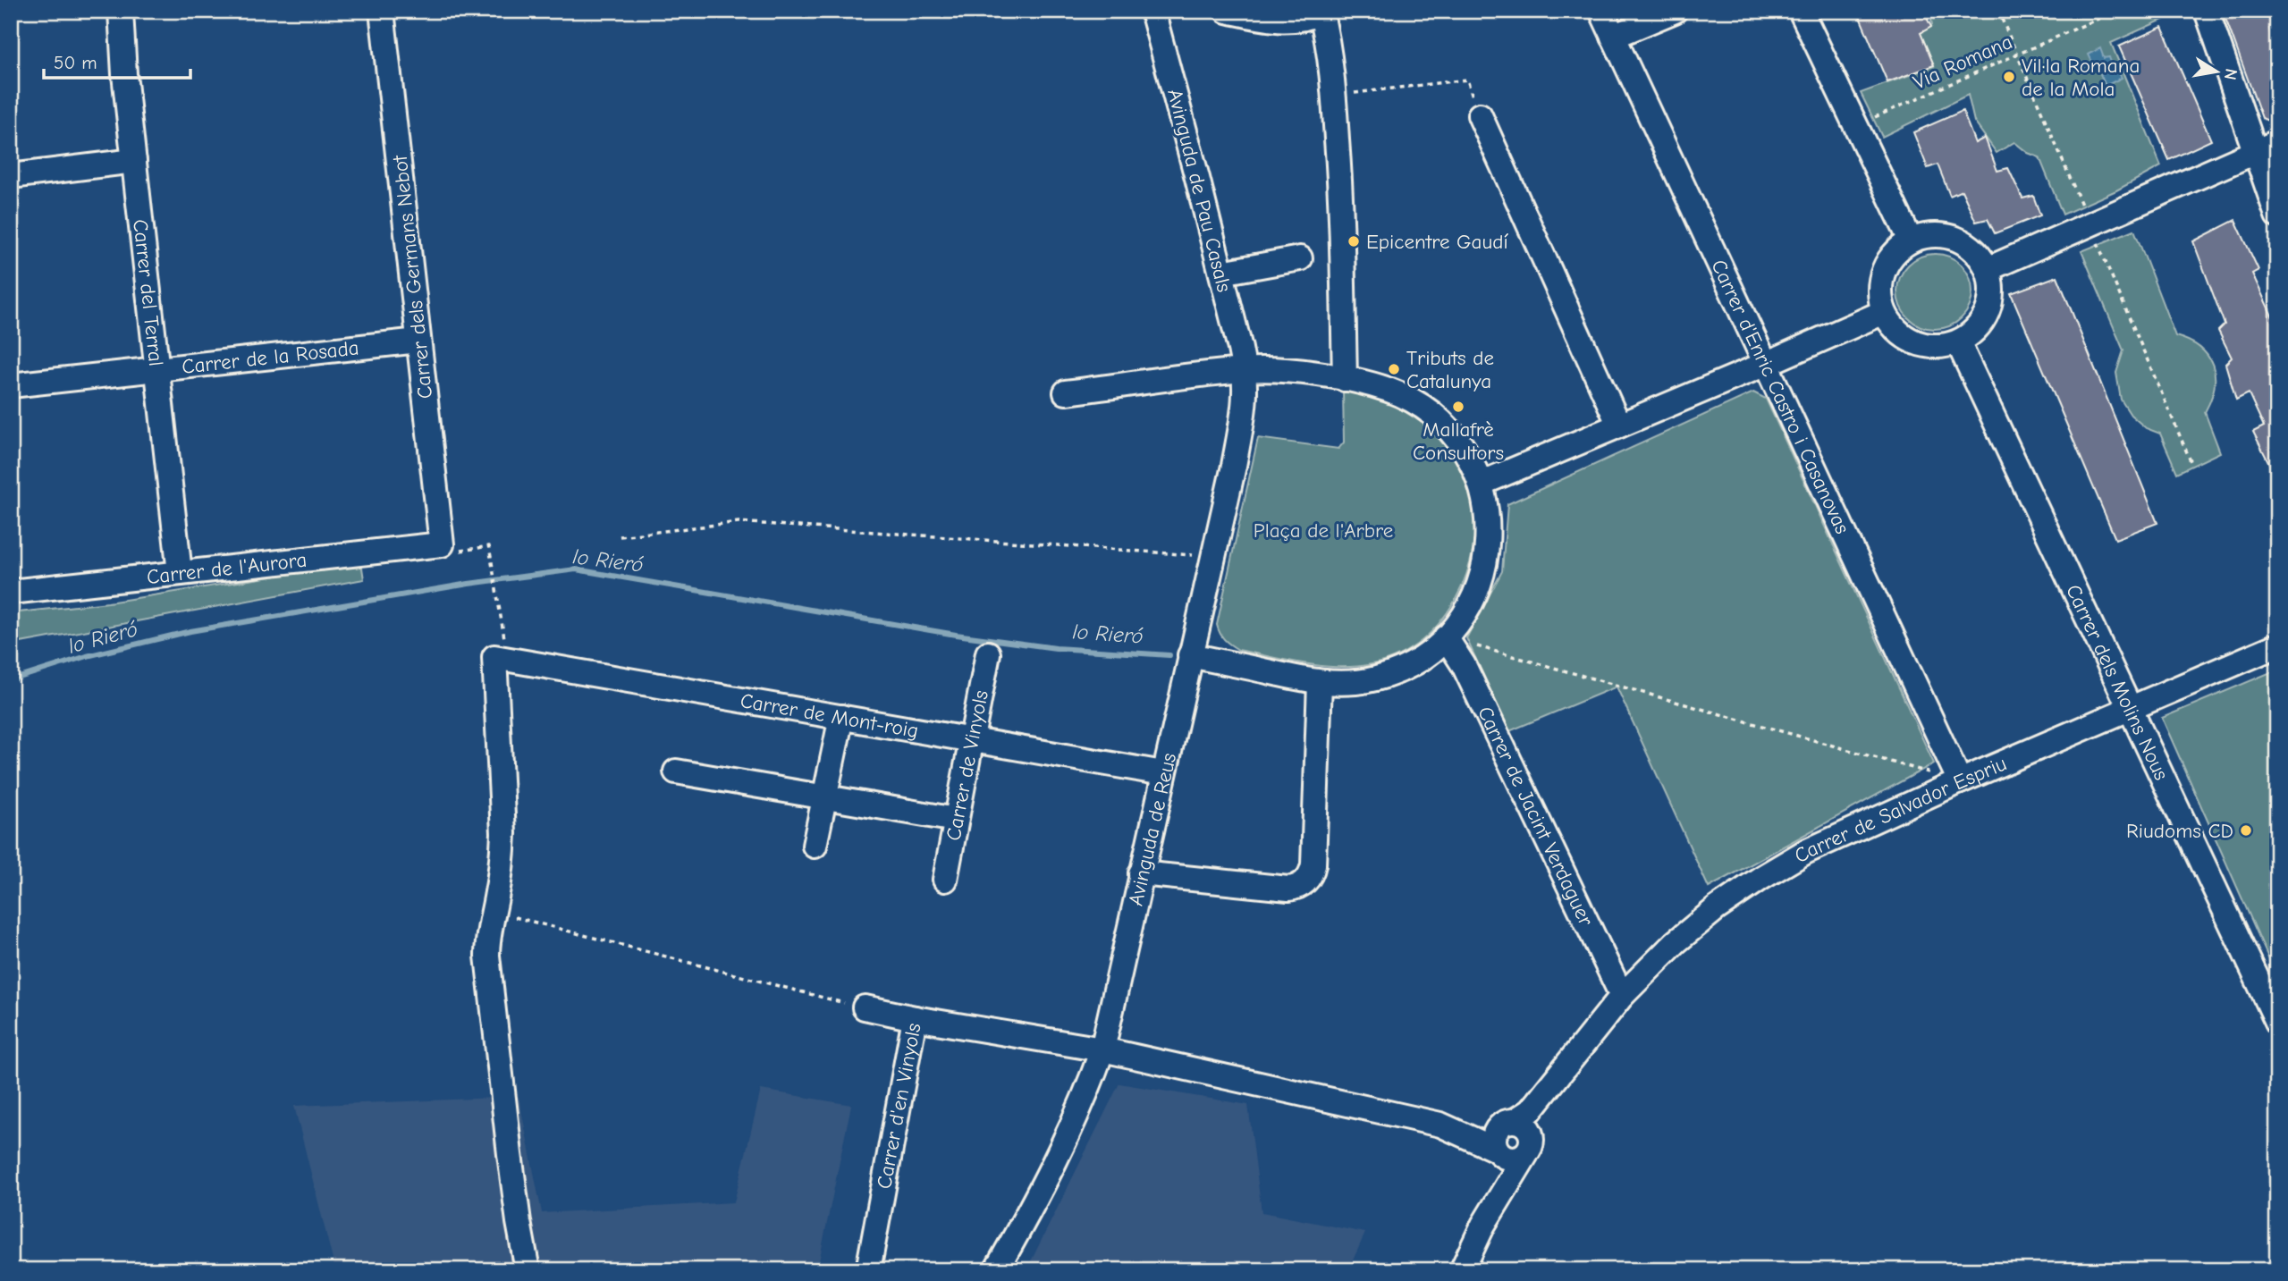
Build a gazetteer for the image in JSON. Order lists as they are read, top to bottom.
{
  "streets": {
    "street": [
      "Avinguda de Pau Casals",
      "Carrer dels Germans Nebot",
      "Carrer del Terral",
      "Carrer de la Rosada",
      "Carrer d'Enric Castro i Casanovas",
      "Carrer de l'Aurora",
      "Carrer dels Molins Nous",
      "Carrer de Mont-roig",
      "Carrer de Vinyols",
      "Carrer de Salvador Espriu",
      "Carrer de Jacint Verdaguer",
      "Avinguda de Reus",
      "Carrer d'en Vinyols"
    ],
    "path": ["Via Romana"]
  },
  "crossings": [
    ["Avinguda de Pau Casals", "Avinguda de Reus"],
    ["Carrer dels Germans Nebot", "Carrer de la Rosada"],
    ["Carrer dels Germans Nebot", "Carrer de l'Aurora"],
    ["Carrer del Terral", "Carrer de la Rosada"],
    ["Carrer del Terral", "Carrer de l'Aurora"],
    ["Carrer d'Enric Castro i Casanovas", "Carrer de Salvador Espriu"],
    ["Carrer dels Molins Nous", "Carrer de Salvador Espriu"],
    ["Carrer de Mont-roig", "Carrer de Vinyols"],
    ["Carrer de Mont-roig", "Avinguda de Reus"],
    ["Carrer de Salvador Espriu", "Carrer de Jacint Verdaguer"],
    ["Avinguda de Reus", "Carrer d'en Vinyols"]
  ],
  "water": ["lo Rieró"],
  "parks": ["Plaça de l'Arbre"],
  "places": [
    "Vil·la Romana de la Mola",
    "Epicentre Gaudí",
    "Tributs de Catalunya",
    "Mallafrè Consultors",
    "Riudoms CD"
  ],
  "scale_bar": "50 m",
  "north": "right"
}
